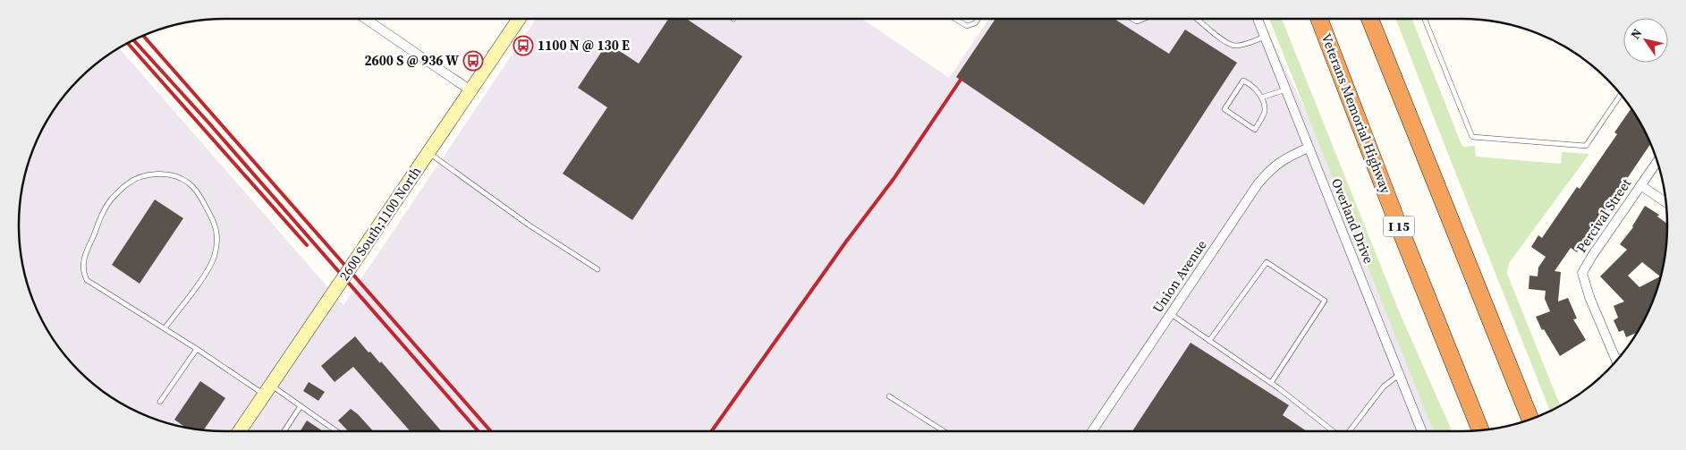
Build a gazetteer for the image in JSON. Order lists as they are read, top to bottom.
{
  "streets": {
    "highway": ["Veterans Memorial Highway", "I 15"],
    "main road": ["2600 South;1100 North"],
    "street": ["Percival Street", "Overland Drive", "Union Avenue"]
  },
  "crossings": [
    ["Overland Drive", "Union Avenue"]
  ],
  "places": {
    "bus stop": ["1100 N @ 130 E", "2600 S @ 936 W"]
  },
  "north": "top left"
}
